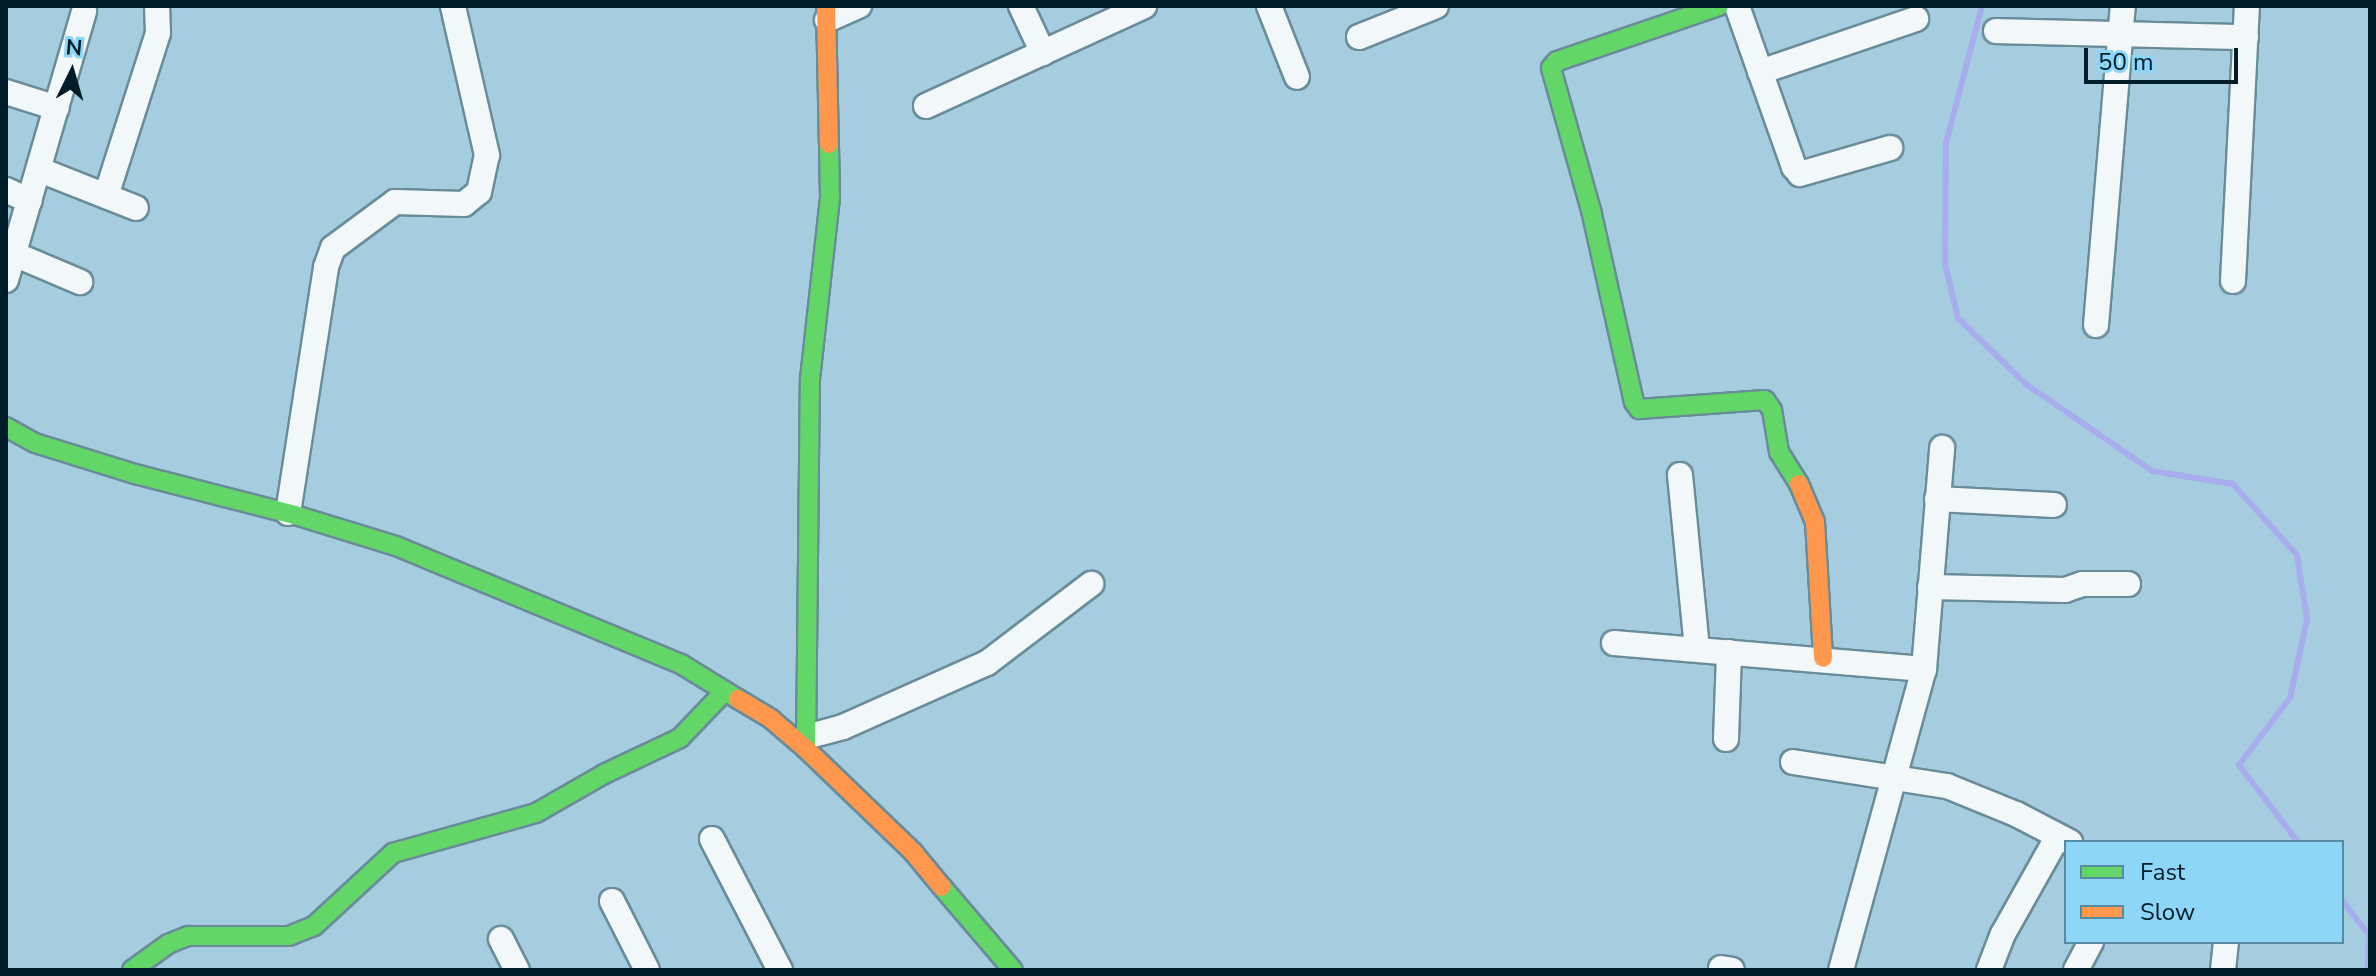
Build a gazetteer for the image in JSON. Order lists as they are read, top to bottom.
{
  "legend": ["Fast", "Slow"],
  "scale_bar": "50 m",
  "north": "top"
}
